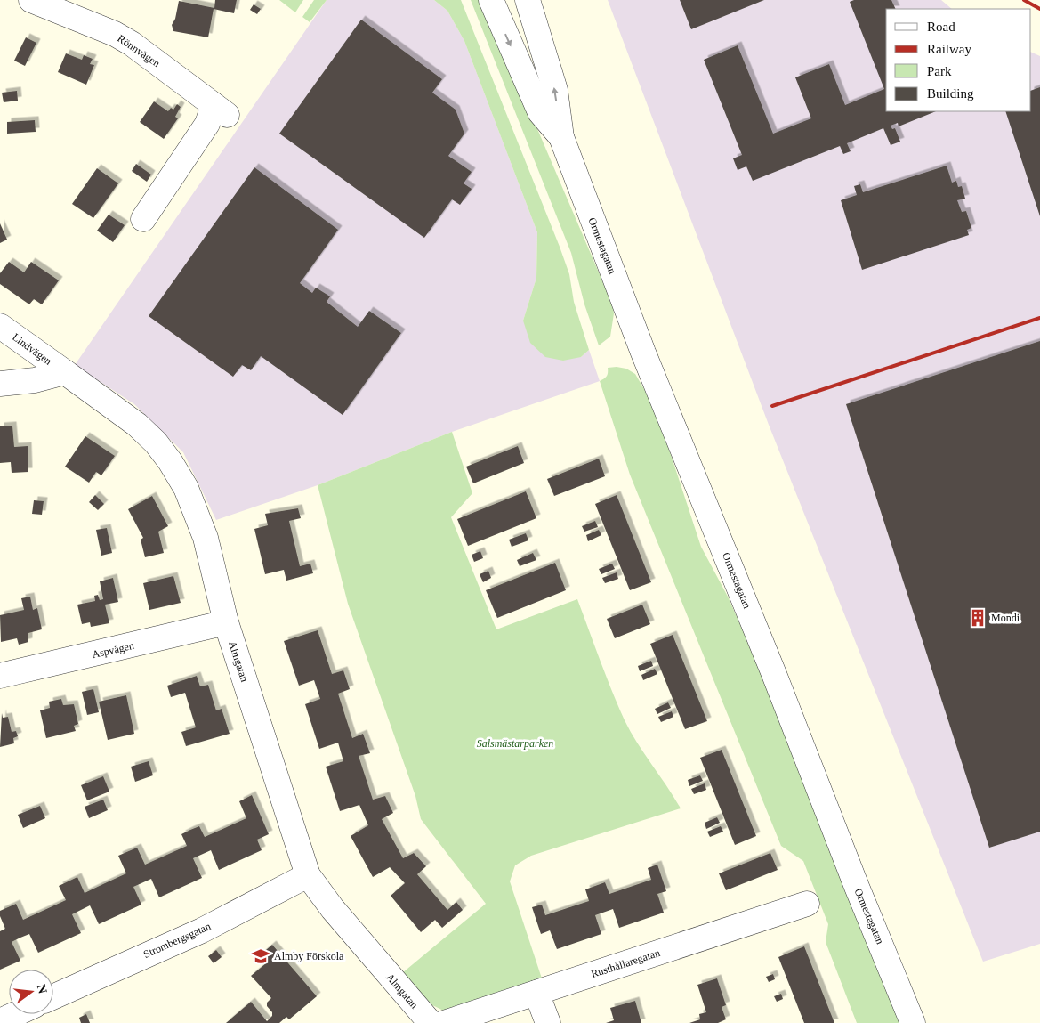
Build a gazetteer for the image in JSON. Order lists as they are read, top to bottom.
{
  "streets": {
    "street": [
      "Rönnvägen",
      "Ormestagatan",
      "Lindvägen",
      "Aspvägen",
      "Almgatan",
      "Strombergsgatan",
      "Rusthållaregatan"
    ]
  },
  "crossings": [
    ["Lindvägen", "Almgatan"],
    ["Aspvägen", "Almgatan"],
    ["Almgatan", "Strombergsgatan"]
  ],
  "parks": ["Salsmästarparken"],
  "places": {
    "building": ["Mondi"],
    "school or university": ["Almby Förskola"]
  },
  "legend": [
    "Road",
    "Railway",
    "Park",
    "Building"
  ],
  "north": "right"
}
